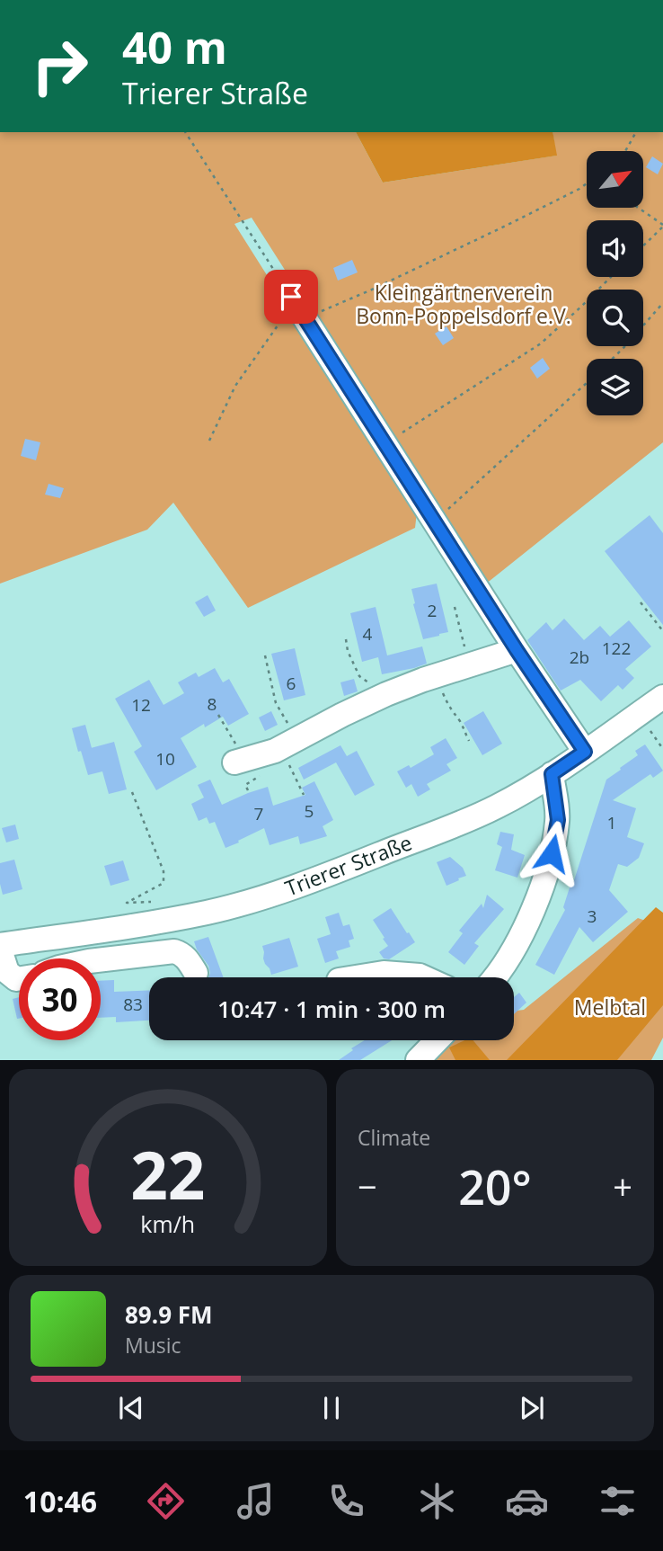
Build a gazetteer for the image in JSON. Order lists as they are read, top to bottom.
{
  "streets": {
    "street": ["Trierer Straße"]
  },
  "parks": ["Kleingärtnerverein Bonn-Poppelsdorf e.V.", "Melbtal"],
  "house_numbers": [
    "2",
    "4",
    "122",
    "2b",
    "6",
    "8",
    "12",
    "10",
    "5",
    "7",
    "1",
    "3",
    "83"
  ],
  "north": "top right",
  "page": {
    "turn": ["40 m", "Trierer Straße"],
    "limit": "30",
    "trip": "10:47 · 1 min · 300 m",
    "tile": "Climate",
    "heat": ["−", "20°", "+"],
    "song": ["89.9 FM", "Music"],
    "tabs": "10:46",
    "gauge": ["22", "km/h"]
  }
}
